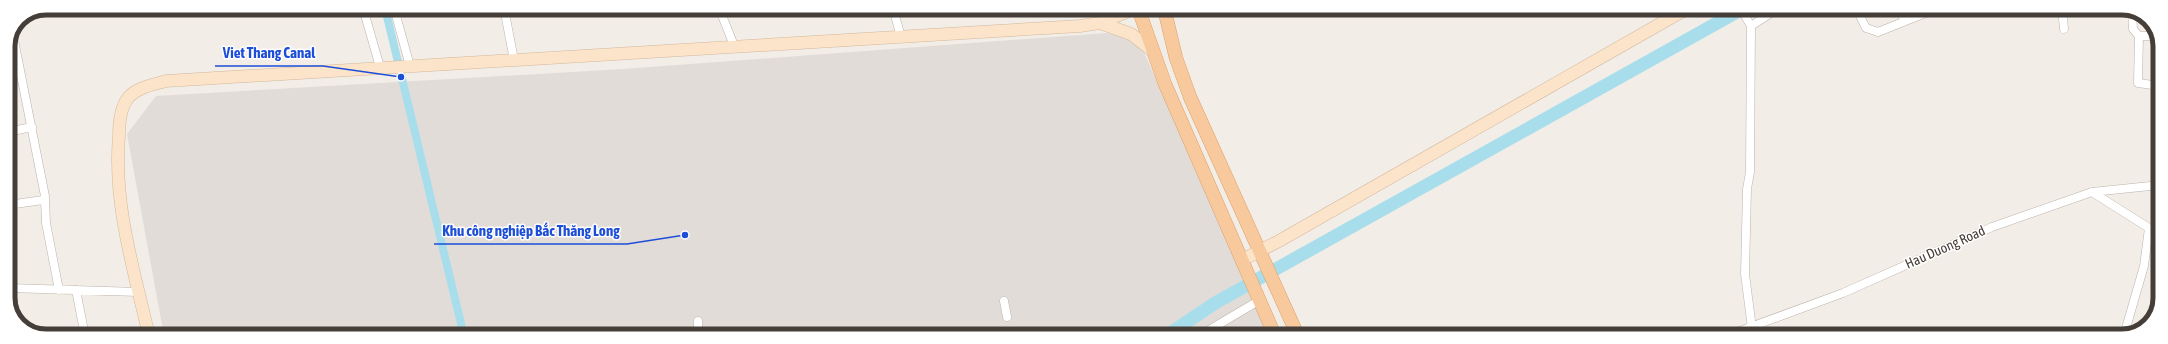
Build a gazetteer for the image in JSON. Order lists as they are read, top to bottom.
{
  "streets": {
    "street": ["Hau Duong Road"]
  },
  "places": ["Viet Thang Canal", "Khu công nghiệp Bắc Thăng Long"]
}
